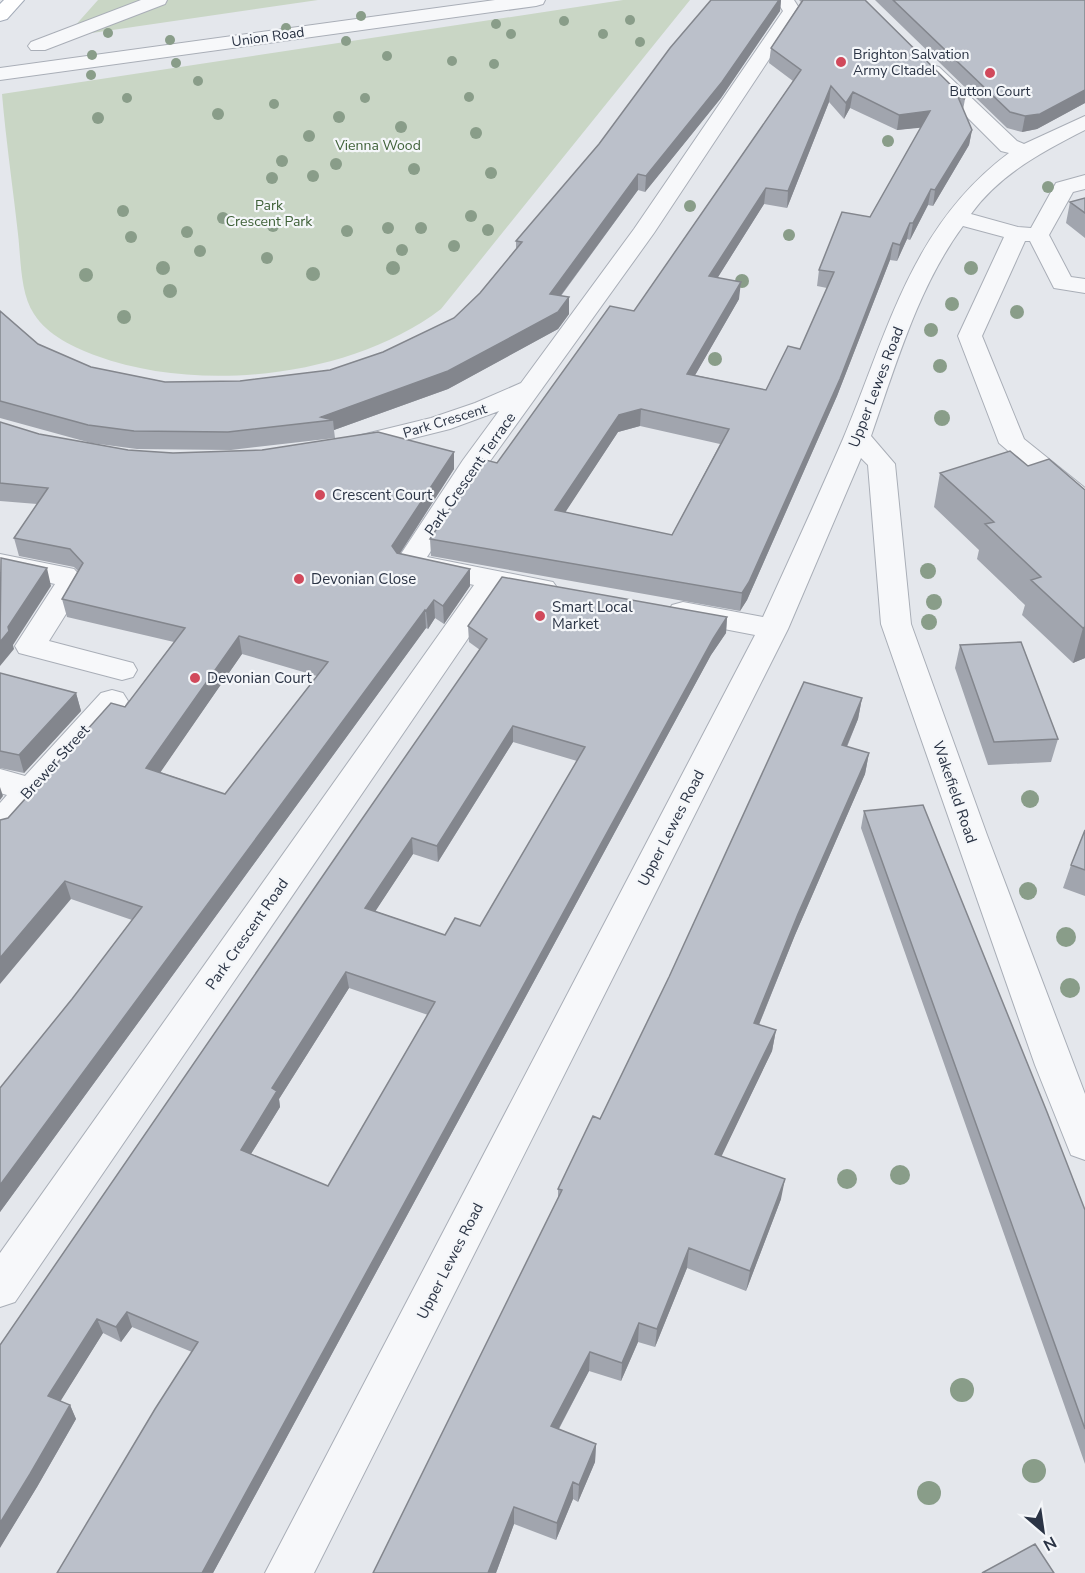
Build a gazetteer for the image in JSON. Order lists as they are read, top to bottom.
{
  "streets": {
    "street": [
      "Union Road",
      "Upper Lewes Road",
      "Park Crescent",
      "Park Crescent Terrace",
      "Brewer Street",
      "Wakefield Road",
      "Park Crescent Road"
    ]
  },
  "crossings": [
    ["Upper Lewes Road", "Wakefield Road"],
    ["Park Crescent", "Park Crescent Terrace"],
    ["Park Crescent Terrace", "Park Crescent Road"]
  ],
  "parks": ["Vienna Wood", "Park Crescent Park"],
  "places": [
    "Brighton Salvation Army CItadel",
    "Button Court",
    "Crescent Court",
    "Devonian Close",
    "Smart Local Market",
    "Devonian Court"
  ],
  "north": "bottom right"
}
